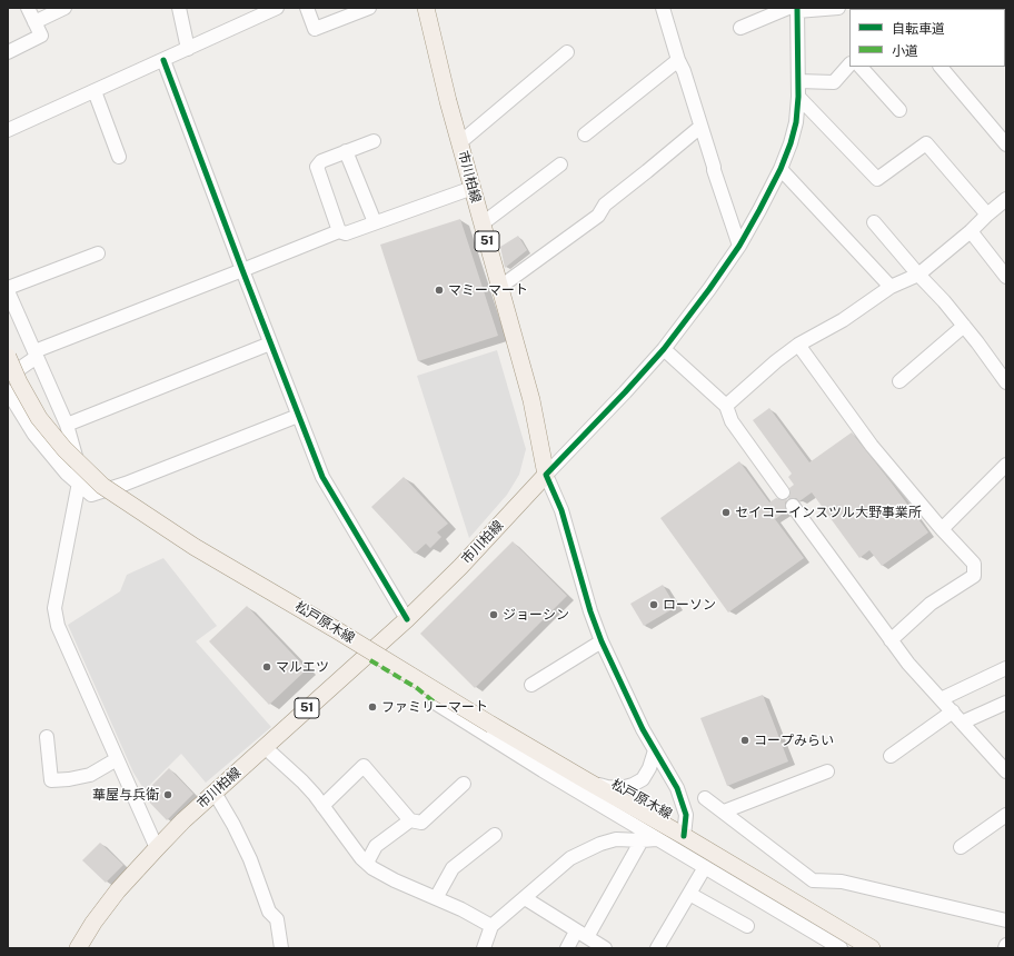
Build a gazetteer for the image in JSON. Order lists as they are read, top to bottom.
{
  "streets": {
    "main road": ["市川柏線", "51", "松戸原木線"]
  },
  "places": [
    "マミーマート",
    "セイコーインスツル大野事業所",
    "ローソン",
    "ジョーシン",
    "マルエツ",
    "ファミリーマート",
    "コープみらい",
    "華屋与兵衛"
  ],
  "legend": ["自転車道", "小道"]
}
